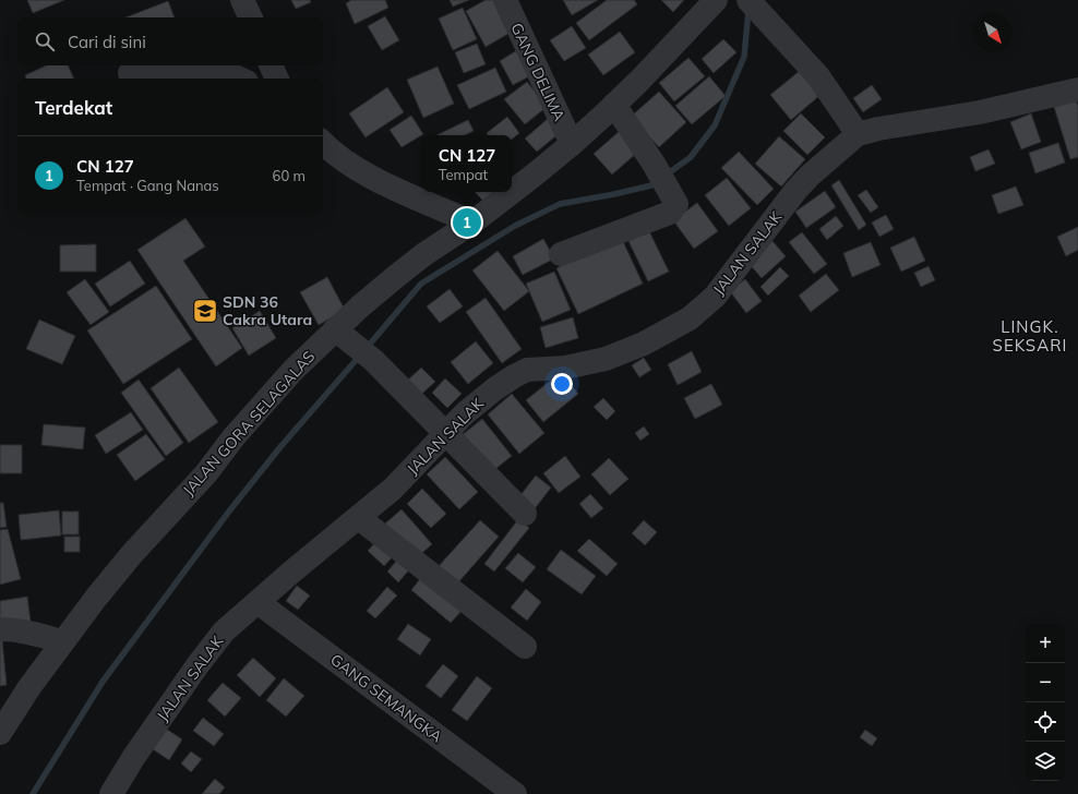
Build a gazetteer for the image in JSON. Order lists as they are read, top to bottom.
{
  "streets": {
    "street": [
      "GANG DELIMA",
      "JALAN SALAK",
      "JALAN GORA SELAGALAS",
      "GANG SEMANGKA"
    ]
  },
  "crossings": [
    ["GANG DELIMA", "JALAN GORA SELAGALAS"],
    ["JALAN SALAK", "GANG SEMANGKA"]
  ],
  "districts": ["LINGK. SEKSARI"],
  "places": {
    "school or university": ["SDN 36 Cakra Utara"]
  },
  "north": "bottom right",
  "page": {
    "search": "Cari di sini",
    "heading": "Terdekat",
    "popup": ["CN 127", "Tempat"],
    "list": [
      {
        "mark": "1",
        "name": "CN 127",
        "note": "Tempat · Gang Nanas",
        "value": "60 m"
      }
    ],
    "pins": "1",
    "map_buttons": ["+", "−"]
  }
}
